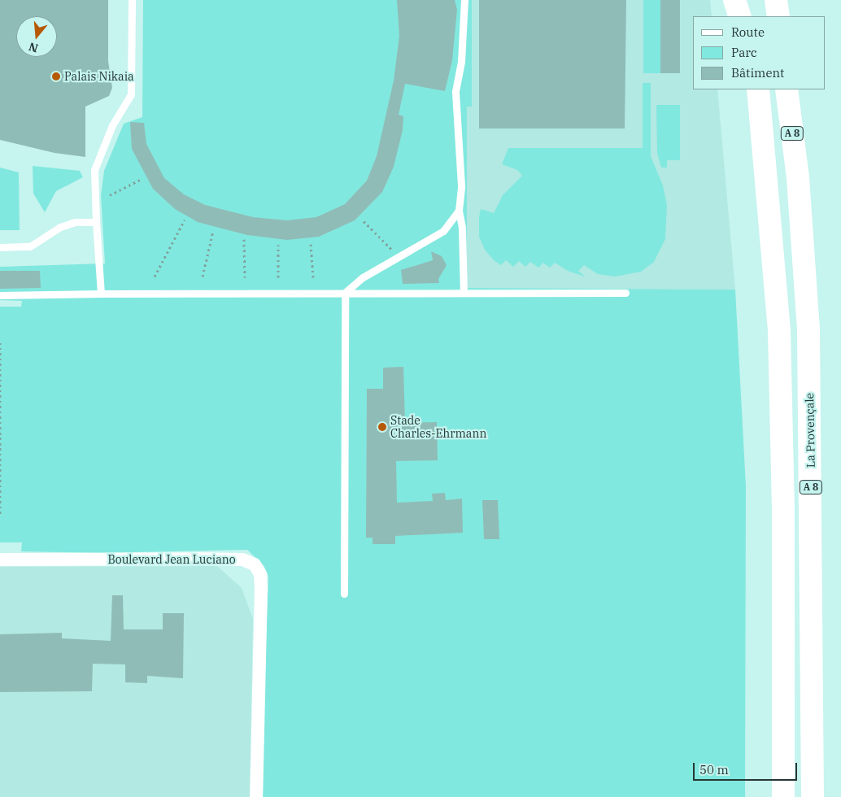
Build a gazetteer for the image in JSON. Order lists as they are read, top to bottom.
{
  "streets": {
    "highway": ["A 8", "La Provençale"],
    "street": ["Boulevard Jean Luciano"]
  },
  "places": ["Palais Nikaia", "Stade Charles-Ehrmann"],
  "legend": ["Route", "Parc", "Bâtiment"],
  "scale_bar": "50 m",
  "north": "bottom"
}
